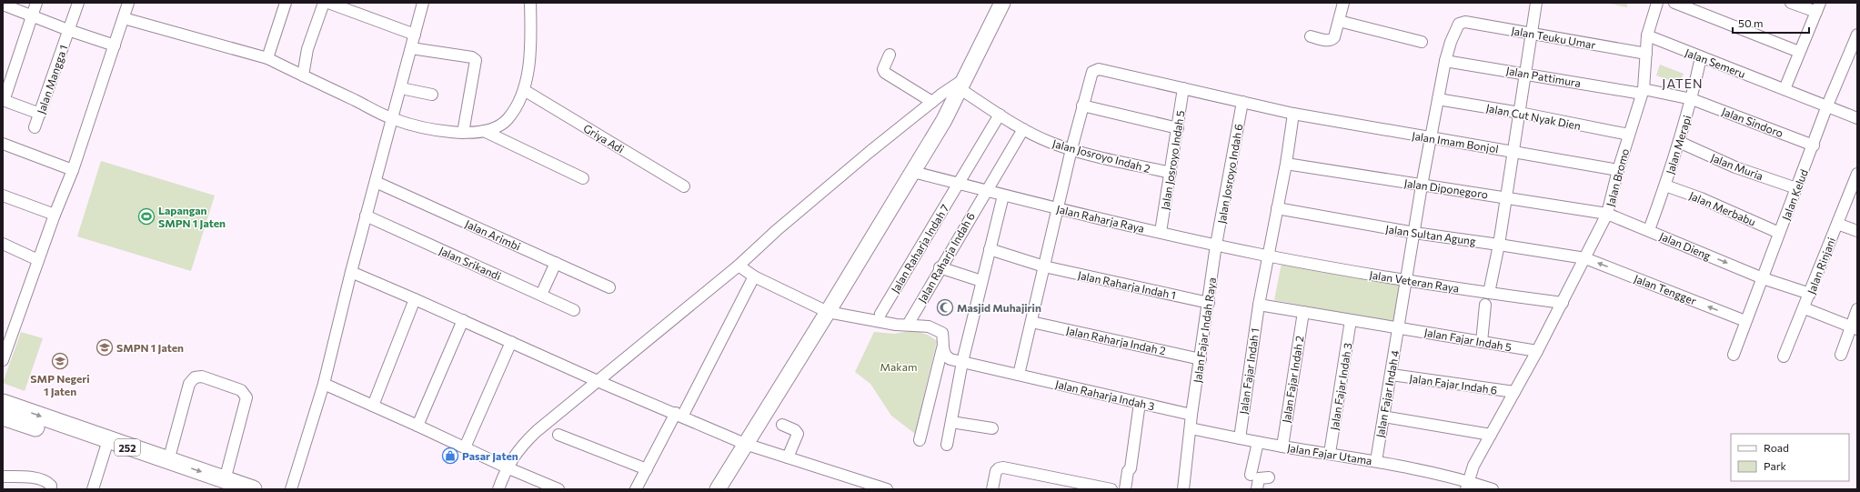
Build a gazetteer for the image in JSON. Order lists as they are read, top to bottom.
{
  "streets": {
    "main road": ["252"],
    "street": [
      "Jalan Teuku Umar",
      "Jalan Semeru",
      "Jalan Pattimura",
      "Jalan Mangga 1",
      "Jalan Cut Nyak Dien",
      "Jalan Sindoro",
      "Griya Adi",
      "Jalan Imam Bonjol",
      "Jalan Merapi",
      "Jalan Josroyo Indah 2",
      "Jalan Josroyo Indah 5",
      "Jalan Muria",
      "Jalan Josroyo Indah 6",
      "Jalan Bromo",
      "Jalan Diponegoro",
      "Jalan Kelud",
      "Jalan Merbabu",
      "Jalan Raharja Raya",
      "Jalan Arimbi",
      "Jalan Sultan Agung",
      "Jalan Dieng",
      "Jalan Raharja Indah 7",
      "Jalan Raharja Indah 6",
      "Jalan Srikandi",
      "Jalan Rinjani",
      "Jalan Veteran Raya",
      "Jalan Raharja Indah 1",
      "Jalan Tengger",
      "Jalan Fajar Indah Raya",
      "Jalan Fajar Indah 5",
      "Jalan Raharja Indah 2",
      "Jalan Fajar Indah 1",
      "Jalan Fajar Indah 2",
      "Jalan Fajar Indah 6",
      "Jalan Fajar Indah 3",
      "Jalan Fajar Indah 4",
      "Jalan Raharja Indah 3",
      "Jalan Fajar Utama"
    ]
  },
  "crossings": [
    ["Jalan Teuku Umar", "Jalan Bromo"],
    ["Jalan Teuku Umar", "Jalan Fajar Indah 4"],
    ["Jalan Semeru", "Jalan Merapi"],
    ["Jalan Semeru", "Jalan Bromo"],
    ["Jalan Semeru", "Jalan Kelud"],
    ["Jalan Pattimura", "Jalan Sindoro"],
    ["Jalan Pattimura", "Jalan Merapi"],
    ["Jalan Pattimura", "Jalan Bromo"],
    ["Jalan Pattimura", "Jalan Fajar Indah 4"],
    ["Jalan Cut Nyak Dien", "Jalan Bromo"],
    ["Jalan Cut Nyak Dien", "Jalan Fajar Indah 4"],
    ["Jalan Sindoro", "Jalan Merapi"],
    ["Jalan Sindoro", "Jalan Kelud"],
    ["Jalan Imam Bonjol", "Jalan Josroyo Indah 5"],
    ["Jalan Imam Bonjol", "Jalan Josroyo Indah 6"],
    ["Jalan Imam Bonjol", "Jalan Bromo"],
    ["Jalan Imam Bonjol", "Jalan Fajar Indah 1"],
    ["Jalan Imam Bonjol", "Jalan Fajar Indah 4"],
    ["Jalan Merapi", "Jalan Muria"],
    ["Jalan Merapi", "Jalan Merbabu"],
    ["Jalan Merapi", "Jalan Dieng"],
    ["Jalan Josroyo Indah 2", "Jalan Josroyo Indah 5"],
    ["Jalan Josroyo Indah 2", "Jalan Raharja Indah 7"],
    ["Jalan Josroyo Indah 2", "Jalan Raharja Indah 6"],
    ["Jalan Josroyo Indah 5", "Jalan Raharja Raya"],
    ["Jalan Muria", "Jalan Kelud"],
    ["Jalan Josroyo Indah 6", "Jalan Raharja Raya"],
    ["Jalan Josroyo Indah 6", "Jalan Fajar Indah Raya"],
    ["Jalan Bromo", "Jalan Diponegoro"],
    ["Jalan Bromo", "Jalan Sultan Agung"],
    ["Jalan Bromo", "Jalan Dieng"],
    ["Jalan Bromo", "Jalan Veteran Raya"],
    ["Jalan Bromo", "Jalan Tengger"],
    ["Jalan Bromo", "Jalan Fajar Indah 5"],
    ["Jalan Bromo", "Jalan Fajar Indah 6"],
    ["Jalan Bromo", "Jalan Fajar Utama"],
    ["Jalan Diponegoro", "Jalan Dieng"],
    ["Jalan Diponegoro", "Jalan Fajar Indah 1"],
    ["Jalan Diponegoro", "Jalan Fajar Indah 4"],
    ["Jalan Kelud", "Jalan Merbabu"],
    ["Jalan Kelud", "Jalan Dieng"],
    ["Jalan Kelud", "Jalan Tengger"],
    ["Jalan Raharja Raya", "Jalan Raharja Indah 7"],
    ["Jalan Raharja Raya", "Jalan Raharja Indah 6"],
    ["Jalan Raharja Raya", "Jalan Veteran Raya"],
    ["Jalan Raharja Raya", "Jalan Fajar Indah Raya"],
    ["Jalan Raharja Raya", "Jalan Fajar Indah 1"],
    ["Jalan Sultan Agung", "Jalan Tengger"],
    ["Jalan Sultan Agung", "Jalan Fajar Indah 1"],
    ["Jalan Sultan Agung", "Jalan Fajar Indah 4"],
    ["Jalan Dieng", "Jalan Rinjani"],
    ["Jalan Veteran Raya", "Jalan Fajar Indah 1"],
    ["Jalan Veteran Raya", "Jalan Fajar Indah 4"],
    ["Jalan Raharja Indah 1", "Jalan Fajar Indah Raya"],
    ["Jalan Fajar Indah Raya", "Jalan Raharja Indah 2"],
    ["Jalan Fajar Indah Raya", "Jalan Raharja Indah 3"],
    ["Jalan Fajar Indah Raya", "Jalan Fajar Utama"],
    ["Jalan Fajar Indah 5", "Jalan Fajar Indah 1"],
    ["Jalan Fajar Indah 5", "Jalan Fajar Indah 2"],
    ["Jalan Fajar Indah 5", "Jalan Fajar Indah 3"],
    ["Jalan Fajar Indah 5", "Jalan Fajar Indah 4"],
    ["Jalan Fajar Indah 1", "Jalan Fajar Utama"],
    ["Jalan Fajar Indah 2", "Jalan Fajar Utama"],
    ["Jalan Fajar Indah 6", "Jalan Fajar Indah 4"],
    ["Jalan Fajar Indah 3", "Jalan Fajar Utama"],
    ["Jalan Fajar Indah 4", "Jalan Fajar Utama"]
  ],
  "one_way": ["Jalan Dieng", "Jalan Tengger"],
  "districts": ["JATEN"],
  "parks": ["Makam"],
  "places": {
    "sports": ["Lapangan SMPN 1 Jaten"],
    "mosque": ["Masjid Muhajirin"],
    "school or university": ["SMPN 1 Jaten", "SMP Negeri 1 Jaten"],
    "shop": ["Pasar Jaten"]
  },
  "legend": ["Road", "Park"],
  "scale_bar": "50 m"
}
